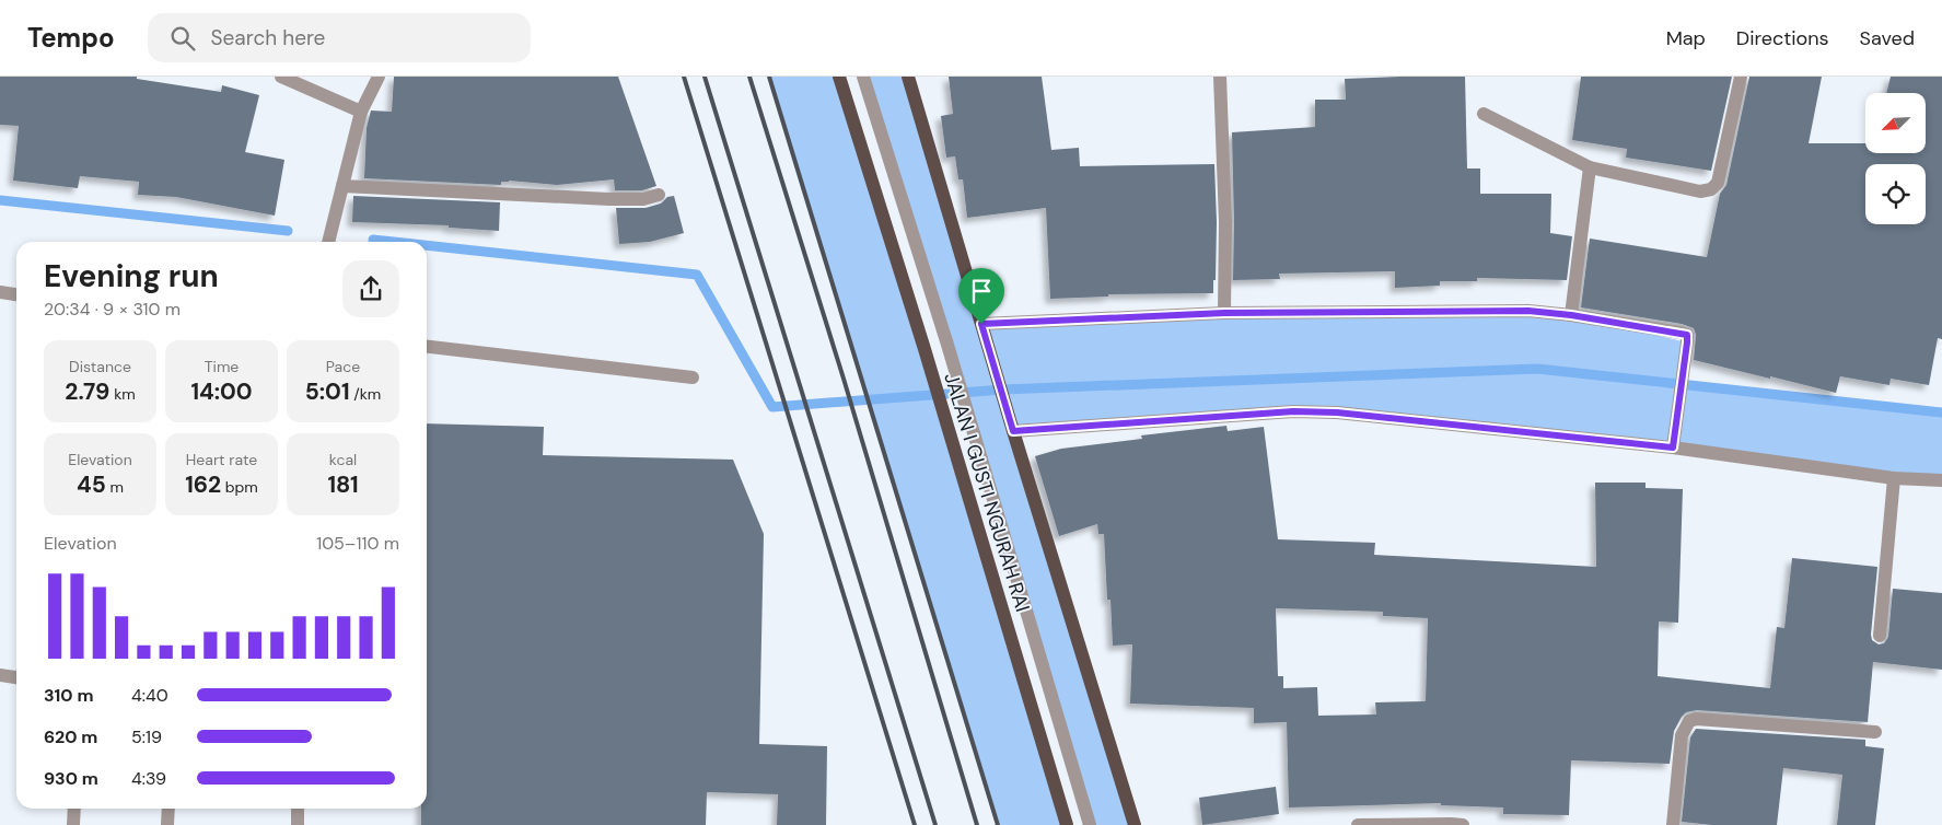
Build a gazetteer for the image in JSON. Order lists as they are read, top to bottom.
{
  "streets": {
    "main road": ["JALAN I GUSTI NGURAH RAI"]
  },
  "north": "bottom left",
  "page": {
    "header": "Tempo",
    "search": "Search here",
    "nav": ["Map", "Directions", "Saved"],
    "heading": ["Evening run", "20:34 · 9 × 310 m"],
    "stats": [
      ["Distance", "2.79 km"],
      ["Time", "14:00"],
      ["Pace", "5:01 /km"],
      ["Elevation", "45 m"],
      ["Heart rate", "162 bpm"],
      ["kcal", "181"]
    ],
    "chart": ["Elevation", "105–110 m"],
    "list": [
      {
        "name": "310 m",
        "note": "4:40"
      },
      {
        "name": "620 m",
        "note": "5:19"
      },
      {
        "name": "930 m",
        "note": "4:39"
      }
    ]
  }
}
